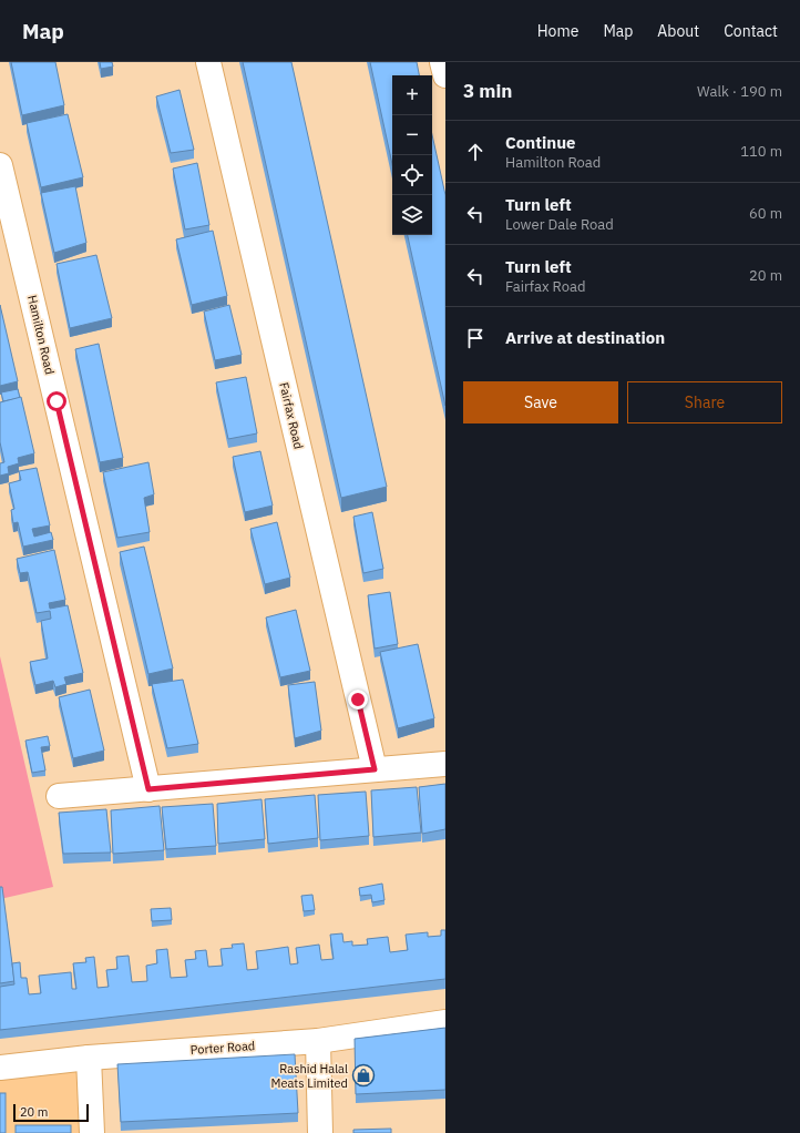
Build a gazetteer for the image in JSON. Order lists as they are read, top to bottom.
{
  "streets": {
    "street": ["Hamilton Road", "Fairfax Road", "Porter Road"]
  },
  "places": {
    "shop": ["Rashid Halal Meats Limited"]
  },
  "scale_bar": "20 m",
  "page": {
    "header": "Map",
    "nav": [
      "Home",
      "Map",
      "About",
      "Contact"
    ],
    "heading": ["3 min", "Walk · 190 m"],
    "map_buttons": ["+", "−"],
    "list": [
      ["Continue", "Hamilton Road", "110 m"],
      ["Turn left", "Lower Dale Road", "60 m"],
      ["Turn left", "Fairfax Road", "20 m"],
      "Arrive at destination"
    ],
    "buttons": ["Save", "Share"],
    "scale": "20 m"
  }
}
